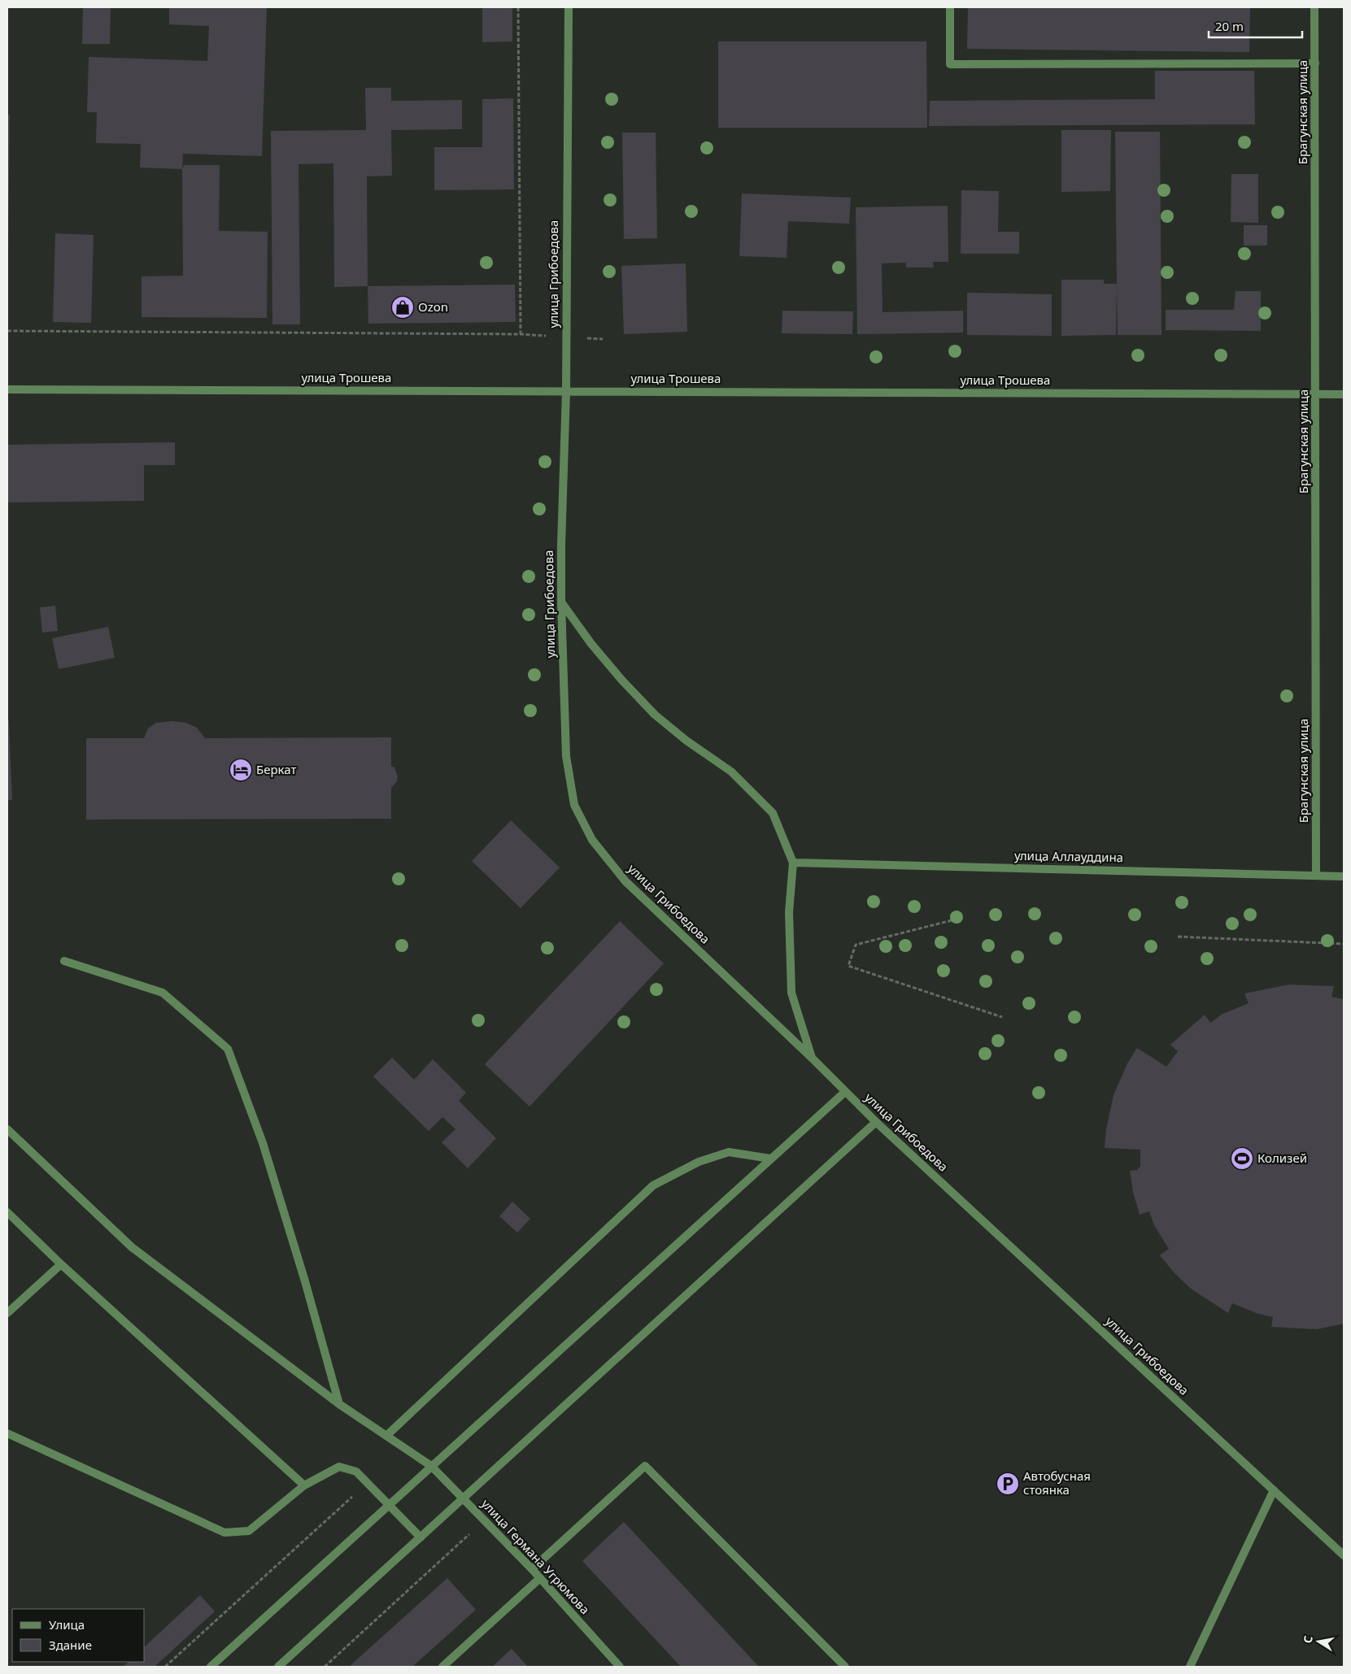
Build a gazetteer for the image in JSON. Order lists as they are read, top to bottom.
{
  "streets": {
    "street": [
      "Брагунская улица",
      "улица Грибоедова",
      "улица Трошева",
      "улица Аллауддина",
      "улица Германа Угрюмова"
    ]
  },
  "crossings": [
    ["Брагунская улица", "улица Трошева"],
    ["Брагунская улица", "улица Аллауддина"],
    ["улица Грибоедова", "улица Трошева"]
  ],
  "places": {
    "shop": ["Ozon"],
    "hotel": ["Беркат"],
    "sports": ["Колизей"],
    "parking": ["Автобусная стоянка"]
  },
  "legend": ["Улица", "Здание"],
  "scale_bar": "20 m",
  "north": "left"
}
